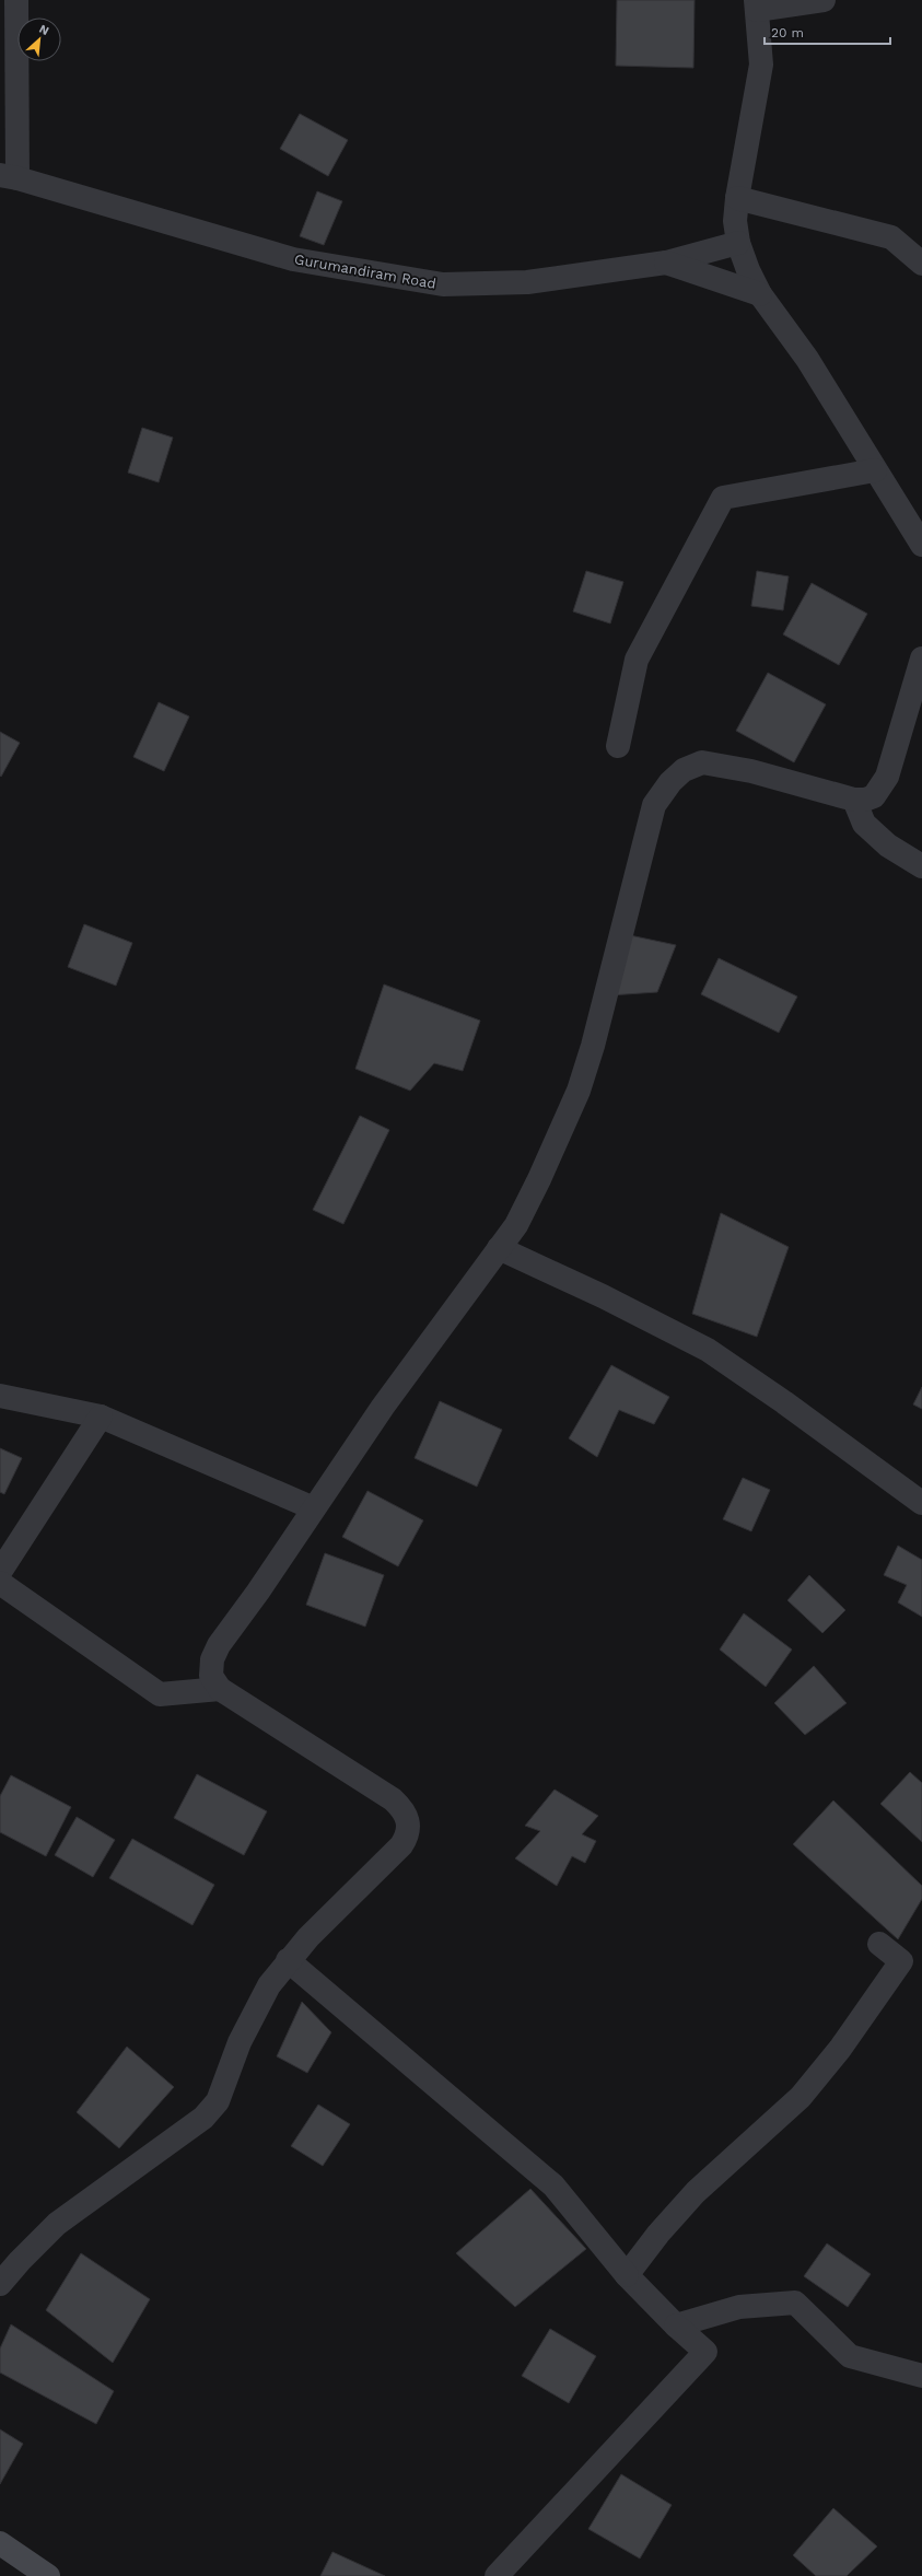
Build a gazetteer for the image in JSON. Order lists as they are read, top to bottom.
{
  "streets": {
    "street": ["Gurumandiram Road"]
  },
  "scale_bar": "20 m",
  "north": "top right"
}
